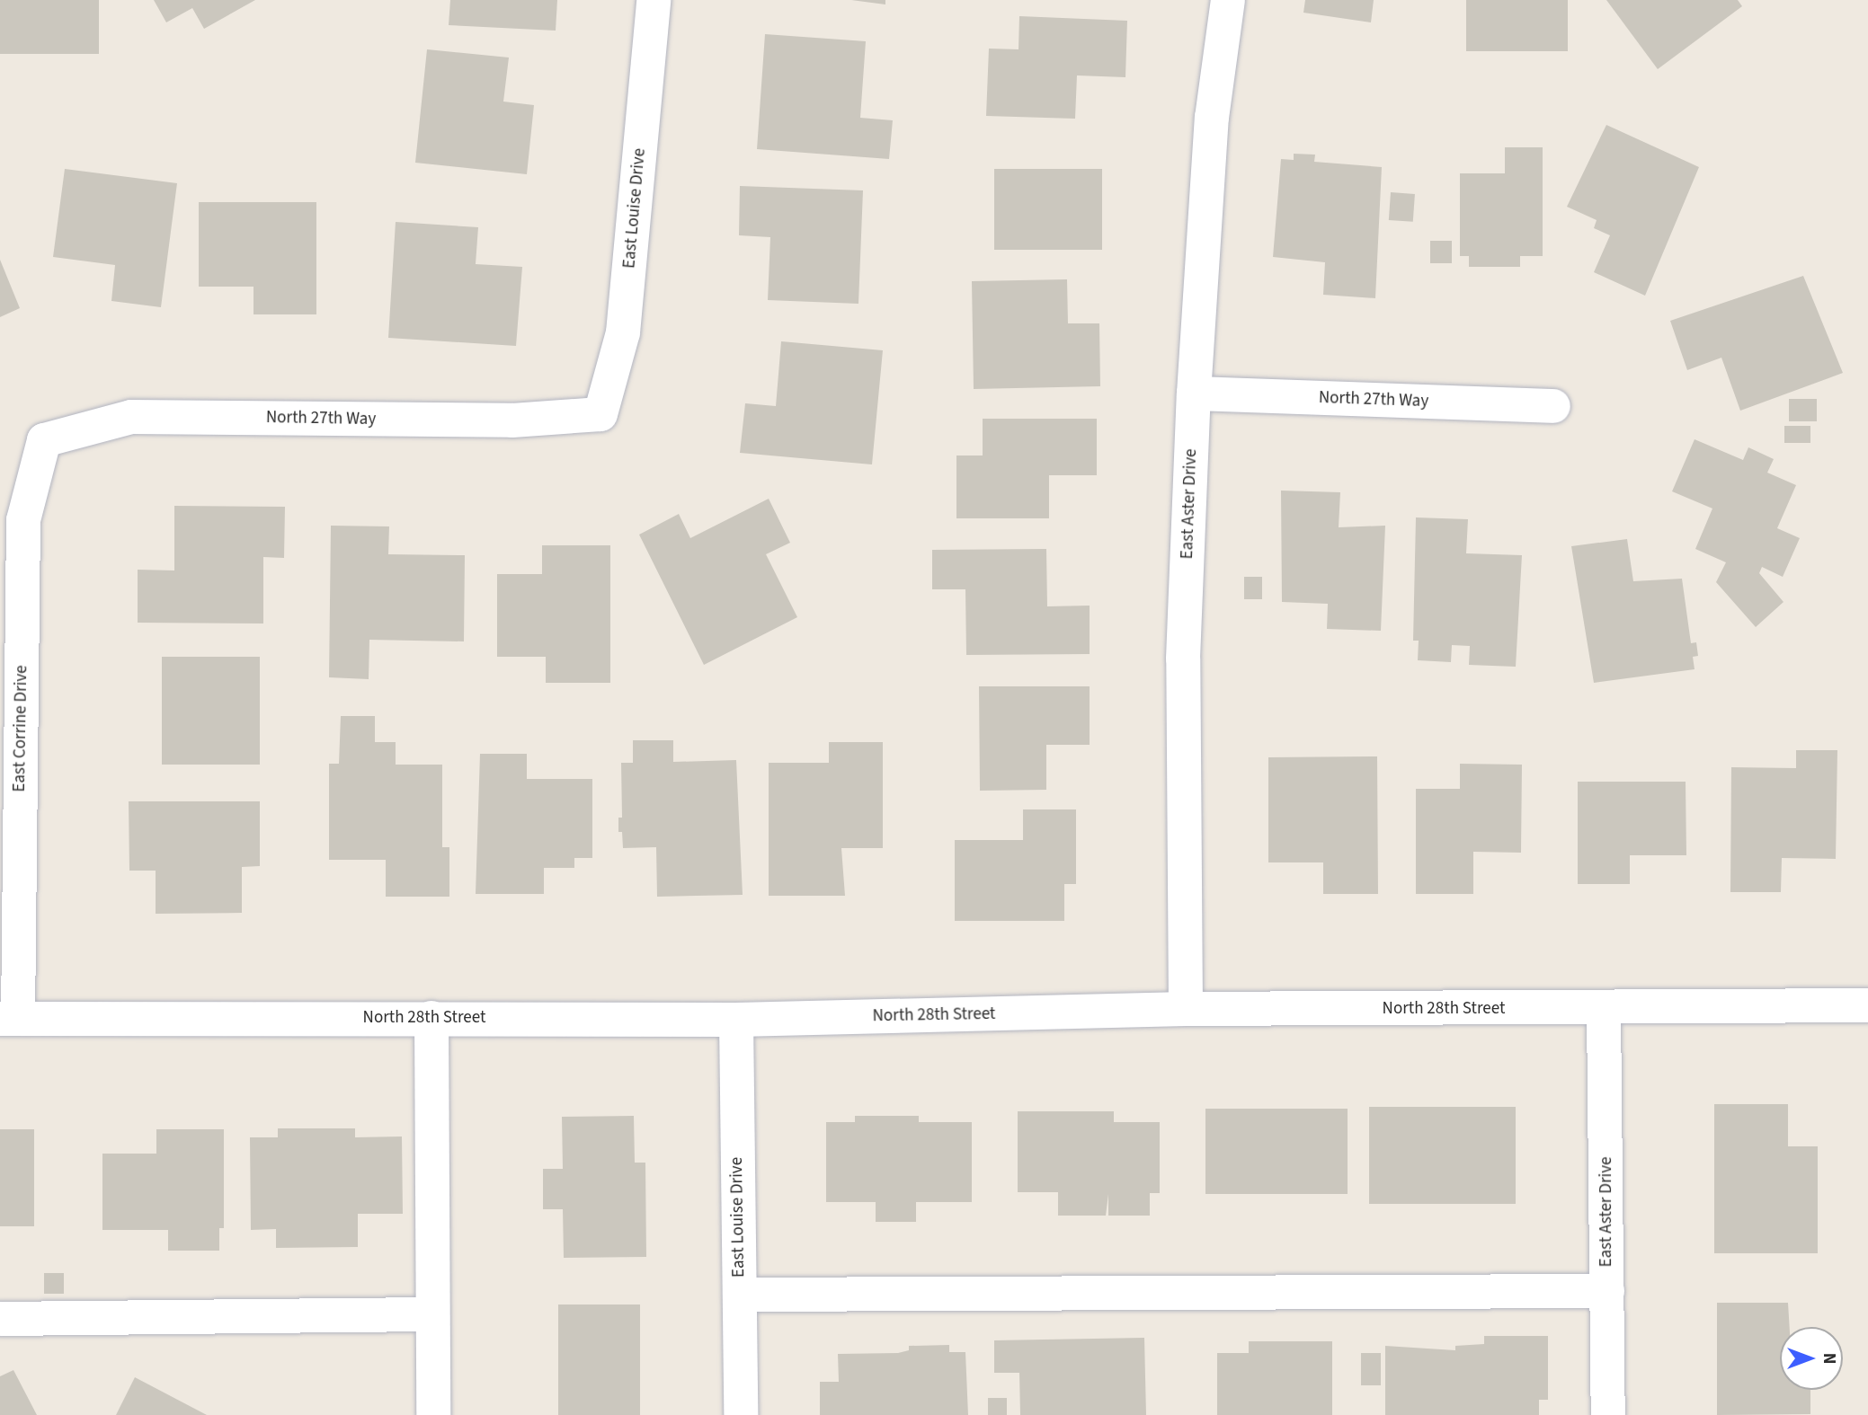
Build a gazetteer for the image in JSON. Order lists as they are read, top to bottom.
{
  "streets": {
    "street": [
      "East Louise Drive",
      "North 27th Way",
      "East Aster Drive",
      "East Corrine Drive",
      "North 28th Street"
    ]
  },
  "crossings": [
    ["East Louise Drive", "North 27th Way"],
    ["East Louise Drive", "North 28th Street"],
    ["North 27th Way", "East Aster Drive"],
    ["North 27th Way", "East Corrine Drive"],
    ["East Aster Drive", "North 28th Street"],
    ["East Corrine Drive", "North 28th Street"]
  ],
  "north": "right"
}
